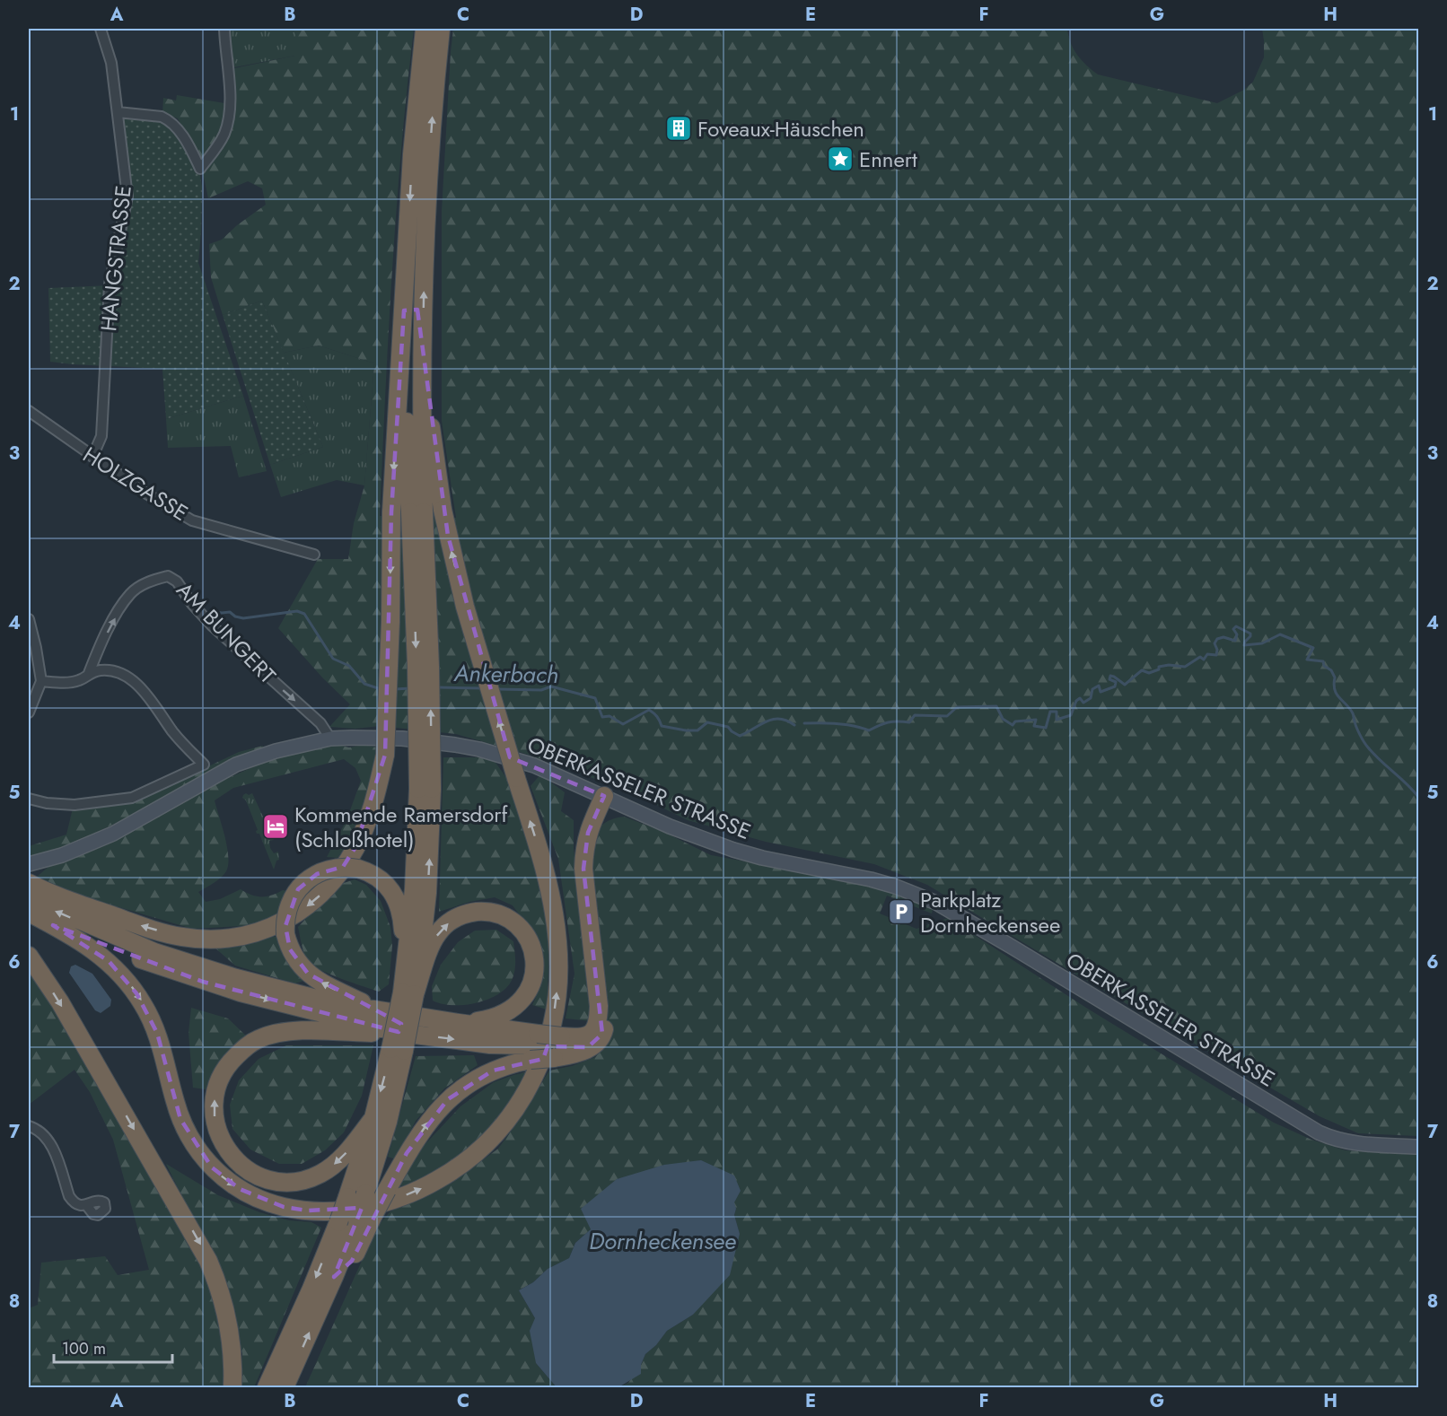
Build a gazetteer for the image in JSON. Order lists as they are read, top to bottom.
{
  "streets": {
    "street": [
      "HANGSTRASSE",
      "HOLZGASSE",
      "AM BUNGERT",
      "OBERKASSELER STRASSE"
    ]
  },
  "crossings": [
    ["HANGSTRASSE", "HOLZGASSE"],
    ["AM BUNGERT", "OBERKASSELER STRASSE"]
  ],
  "water": ["Ankerbach", "Dornheckensee"],
  "places": {
    "building": ["Foveaux-Häuschen"],
    "place": ["Ennert"],
    "hotel": ["Kommende Ramersdorf (Schloßhotel)"],
    "parking": ["Parkplatz Dornheckensee"]
  },
  "scale_bar": "100 m",
  "grid": {
    "columns": [
      "A",
      "B",
      "C",
      "D",
      "E",
      "F",
      "G",
      "H"
    ],
    "rows": [
      "1",
      "2",
      "3",
      "4",
      "5",
      "6",
      "7",
      "8"
    ]
  }
}
